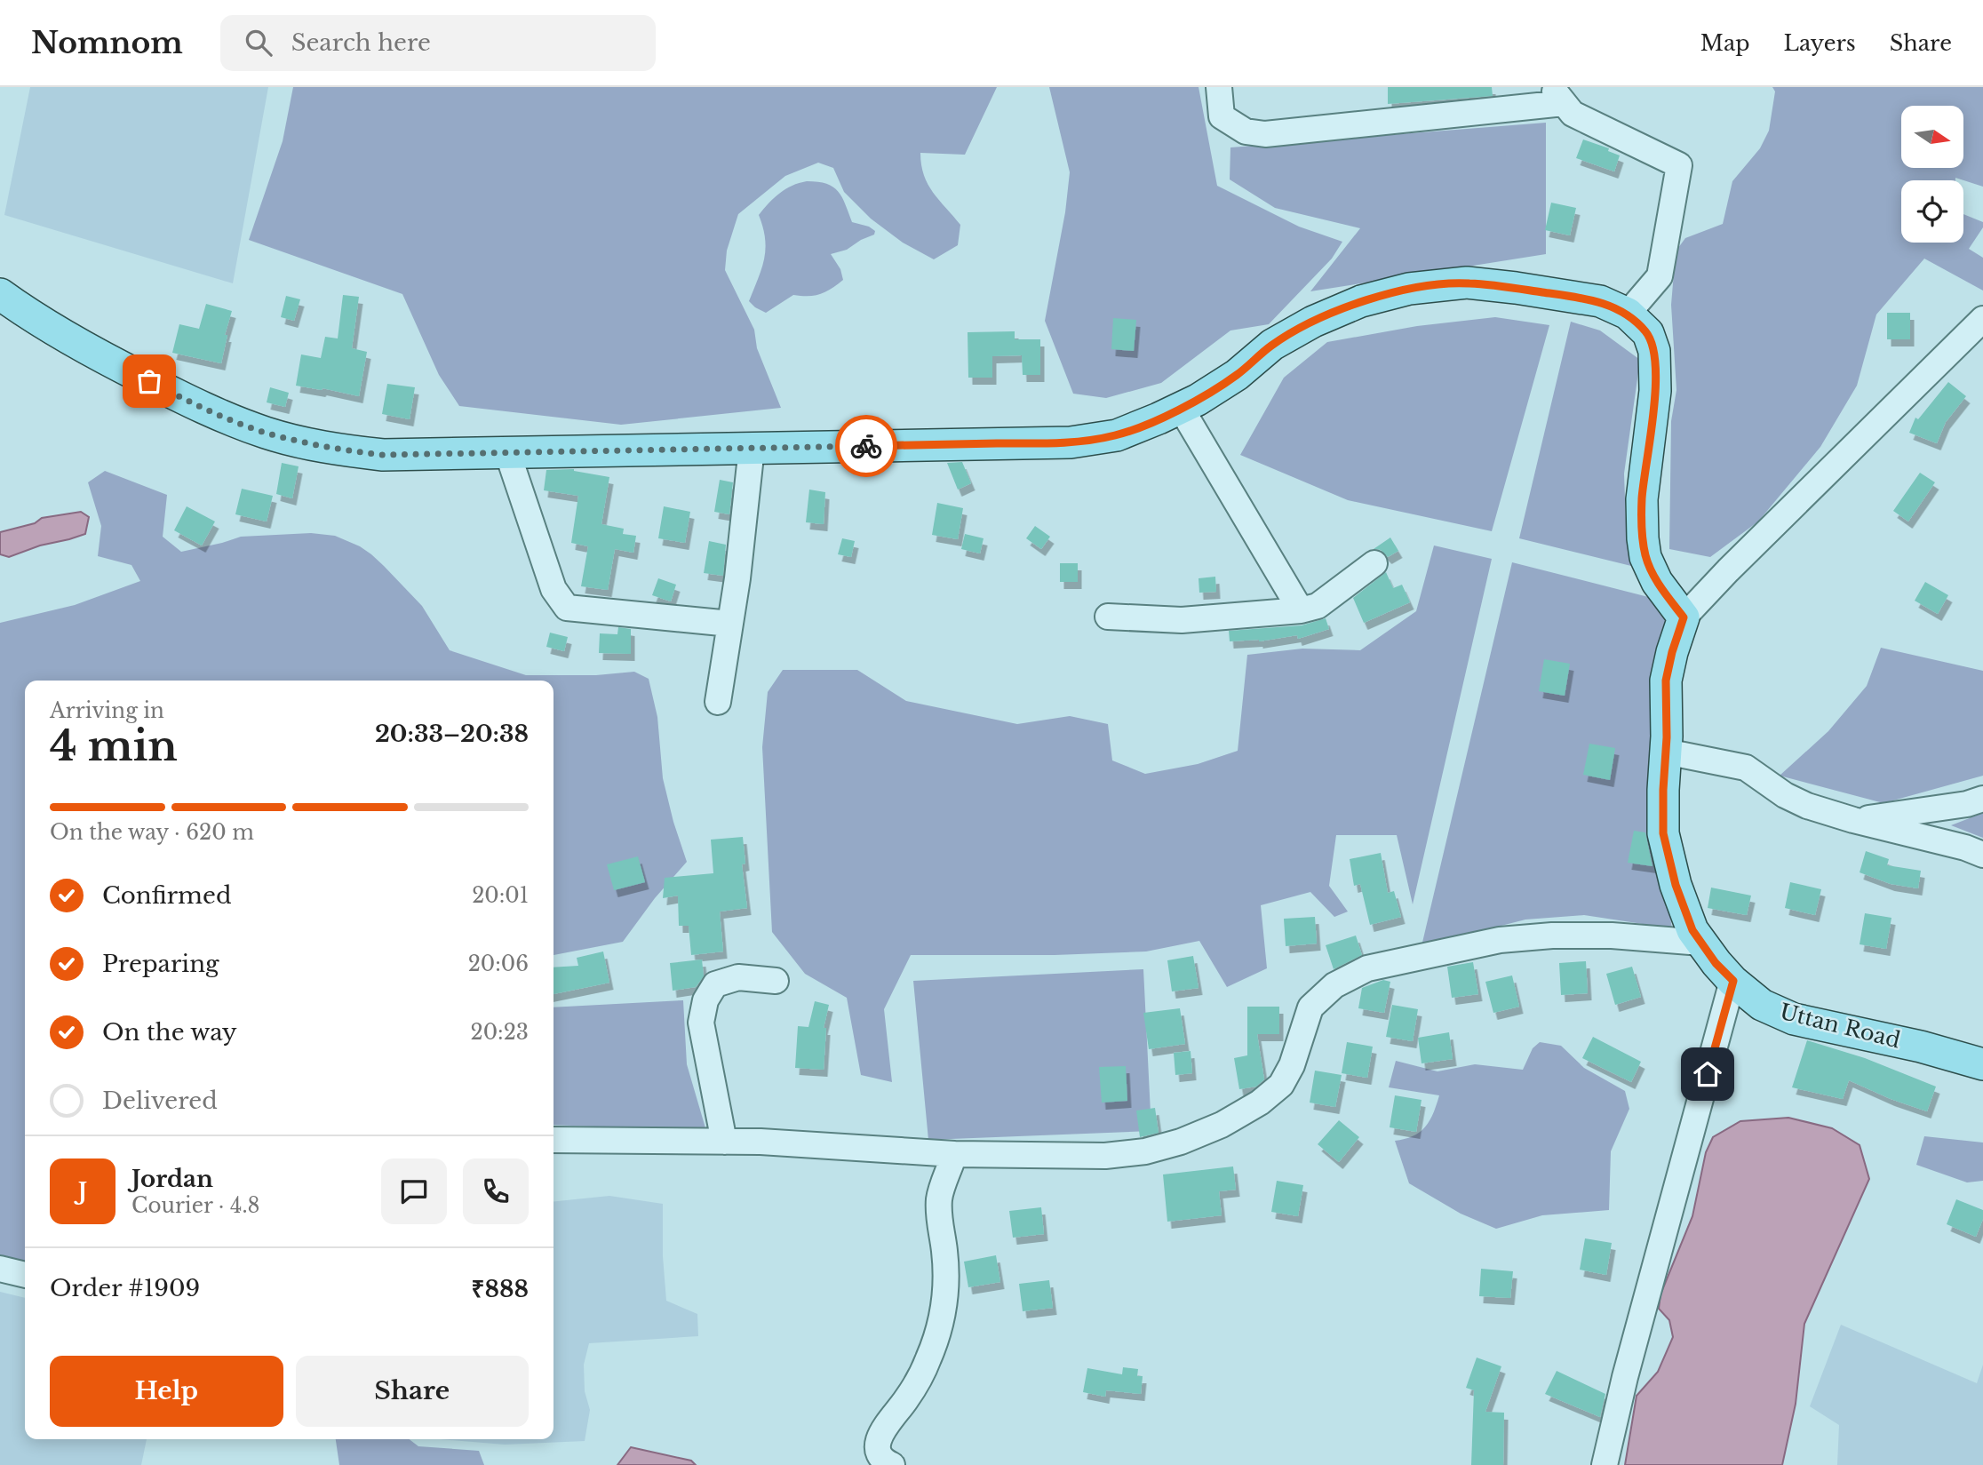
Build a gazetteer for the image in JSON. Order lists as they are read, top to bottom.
{
  "streets": {
    "main road": ["Uttan Road"]
  },
  "north": "right",
  "page": {
    "header": "Nomnom",
    "search": "Search here",
    "nav": ["Map", "Layers", "Share"],
    "heading": ["4 min", "Arriving in", "20:33–20:38"],
    "panel": [
      "Jordan",
      "Courier · 4.8",
      "Order #1909",
      "₹888"
    ],
    "bar": "On the way · 620 m",
    "list": [
      ["Confirmed", "20:01"],
      ["Preparing", "20:06"],
      ["On the way", "20:23"],
      "Delivered"
    ],
    "round": "J",
    "buttons": ["Help", "Share"]
  }
}
